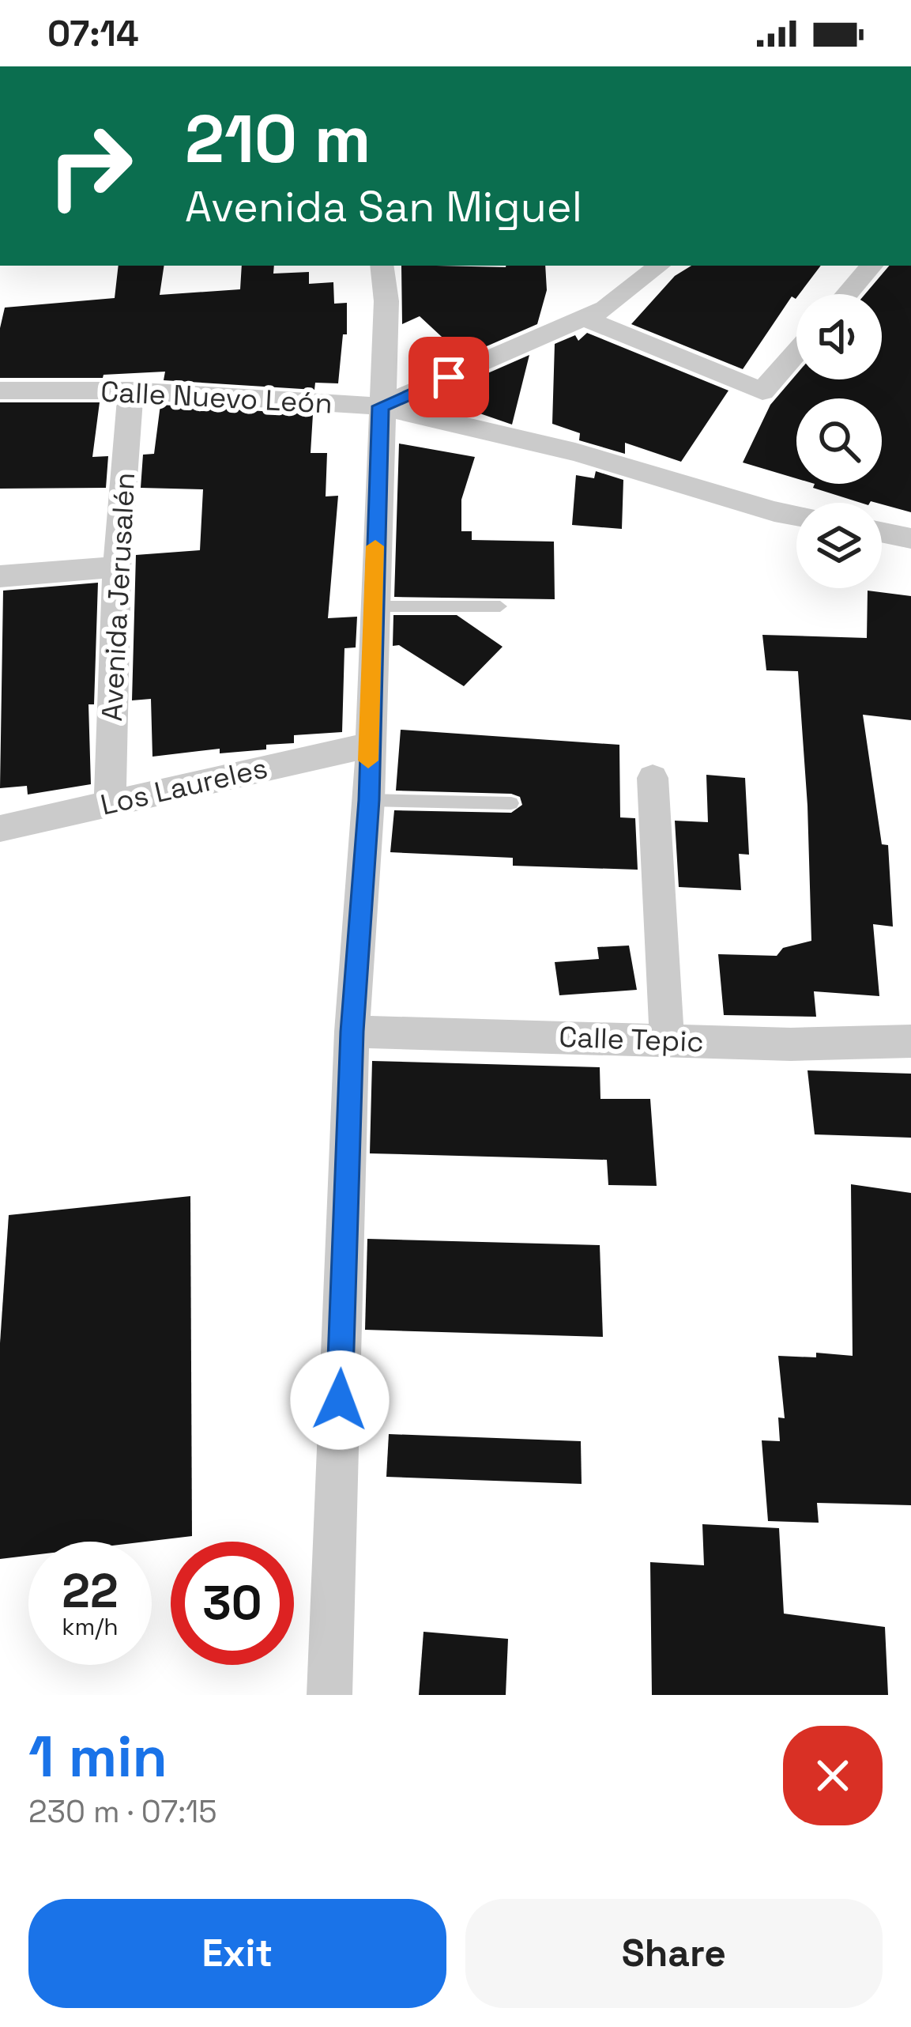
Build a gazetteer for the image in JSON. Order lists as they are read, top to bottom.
{
  "streets": {
    "street": [
      "Calle Nuevo León",
      "Avenida Jerusalén",
      "Los Laureles",
      "Calle Tepic"
    ]
  },
  "crossings": [
    ["Calle Nuevo León", "Avenida Jerusalén"],
    ["Avenida Jerusalén", "Los Laureles"]
  ],
  "page": {
    "status": "07:14",
    "turn": ["210 m", "Avenida San Miguel"],
    "speed": "22 km/h",
    "limit": "30",
    "heading": ["1 min", "230 m · 07:15"],
    "buttons": ["Exit", "Share"]
  }
}
